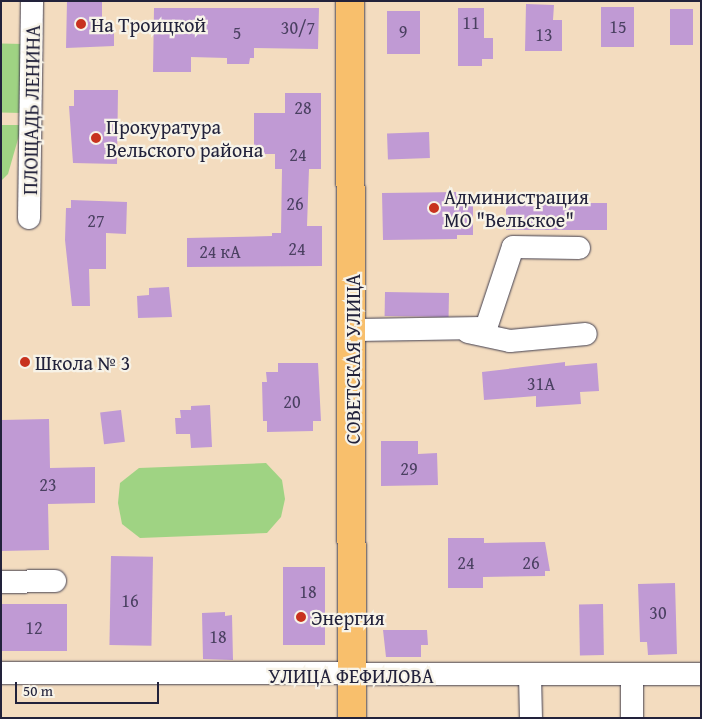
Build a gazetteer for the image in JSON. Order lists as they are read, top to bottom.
{
  "streets": {
    "main road": ["СОВЕТСКАЯ УЛИЦА"],
    "street": ["ПЛОЩАДЬ ЛЕНИНА", "УЛИЦА ФЕФИЛОВА"]
  },
  "crossings": [
    ["СОВЕТСКАЯ УЛИЦА", "УЛИЦА ФЕФИЛОВА"]
  ],
  "places": [
    "На Троицкой",
    "Прокуратура Вельского района",
    "Администрация МО \"Вельское\"",
    "Школа № 3",
    "Энергия"
  ],
  "house_numbers": [
    "11",
    "15",
    "30/7",
    "9",
    "5",
    "13",
    "28",
    "24",
    "26",
    "27",
    "24",
    "24 кА",
    "31А",
    "20",
    "29",
    "23",
    "24",
    "26",
    "18",
    "16",
    "30",
    "12",
    "18"
  ],
  "scale_bar": "50 m"
}
